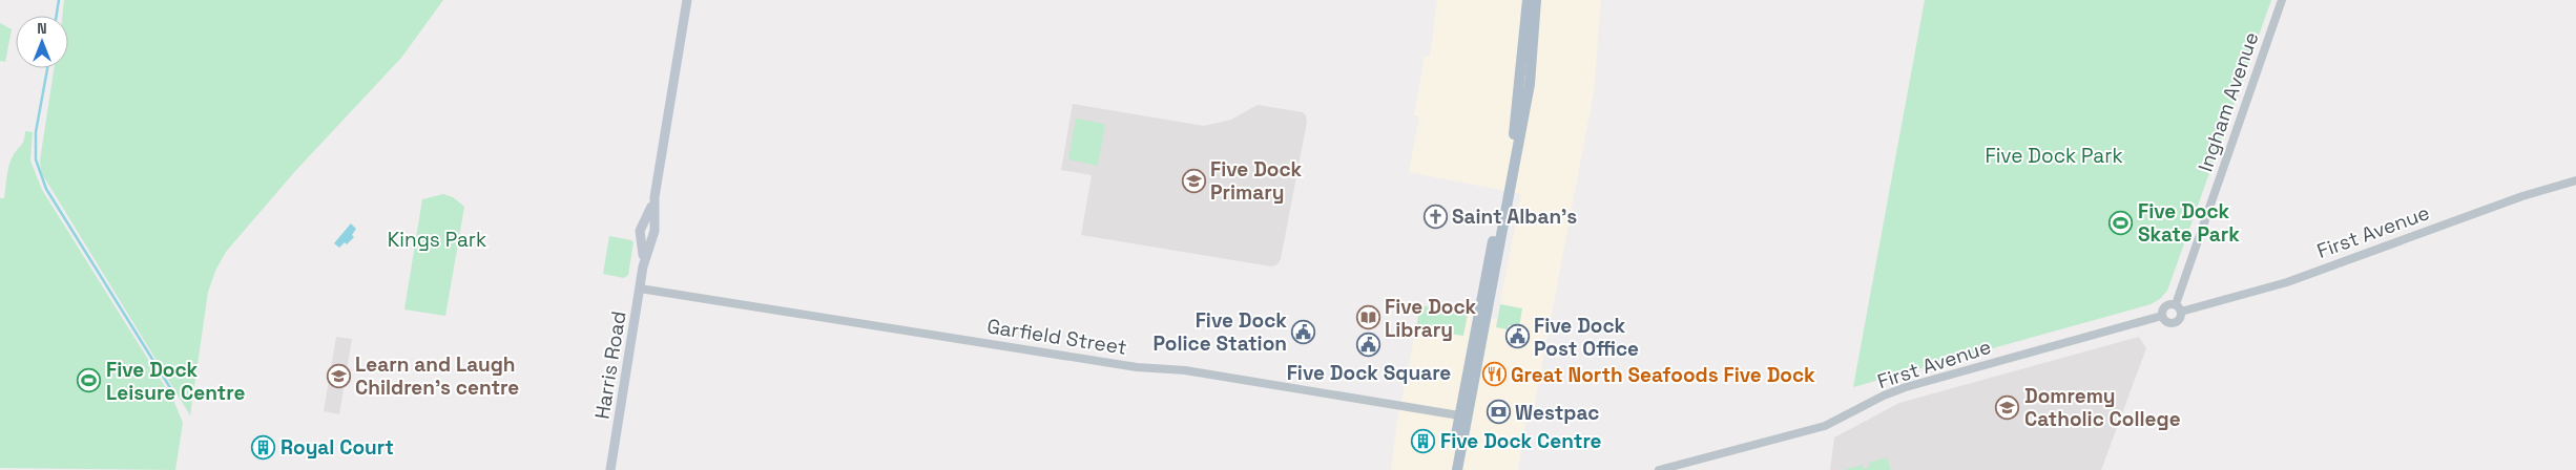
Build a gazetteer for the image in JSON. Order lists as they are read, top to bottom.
{
  "streets": {
    "main road": ["Harris Road"],
    "street": ["Ingham Avenue", "First Avenue", "Garfield Street"]
  },
  "crossings": [
    ["Ingham Avenue", "First Avenue"],
    ["Garfield Street", "Harris Road"]
  ],
  "parks": ["Five Dock Park", "Kings Park"],
  "places": {
    "school or university": ["Five Dock Primary", "Learn and Laugh Children's centre", "Domremy Catholic College"],
    "church": ["Saint Alban's"],
    "sports": ["Five Dock Skate Park", "Five Dock Leisure Centre"],
    "library": ["Five Dock Library"],
    "public building": ["Five Dock Police Station", "Five Dock Post Office", "Five Dock Square"],
    "restaurant": ["Great North Seafoods Five Dock"],
    "bank": ["Westpac"],
    "building": ["Five Dock Centre", "Royal Court"]
  },
  "north": "top"
}
